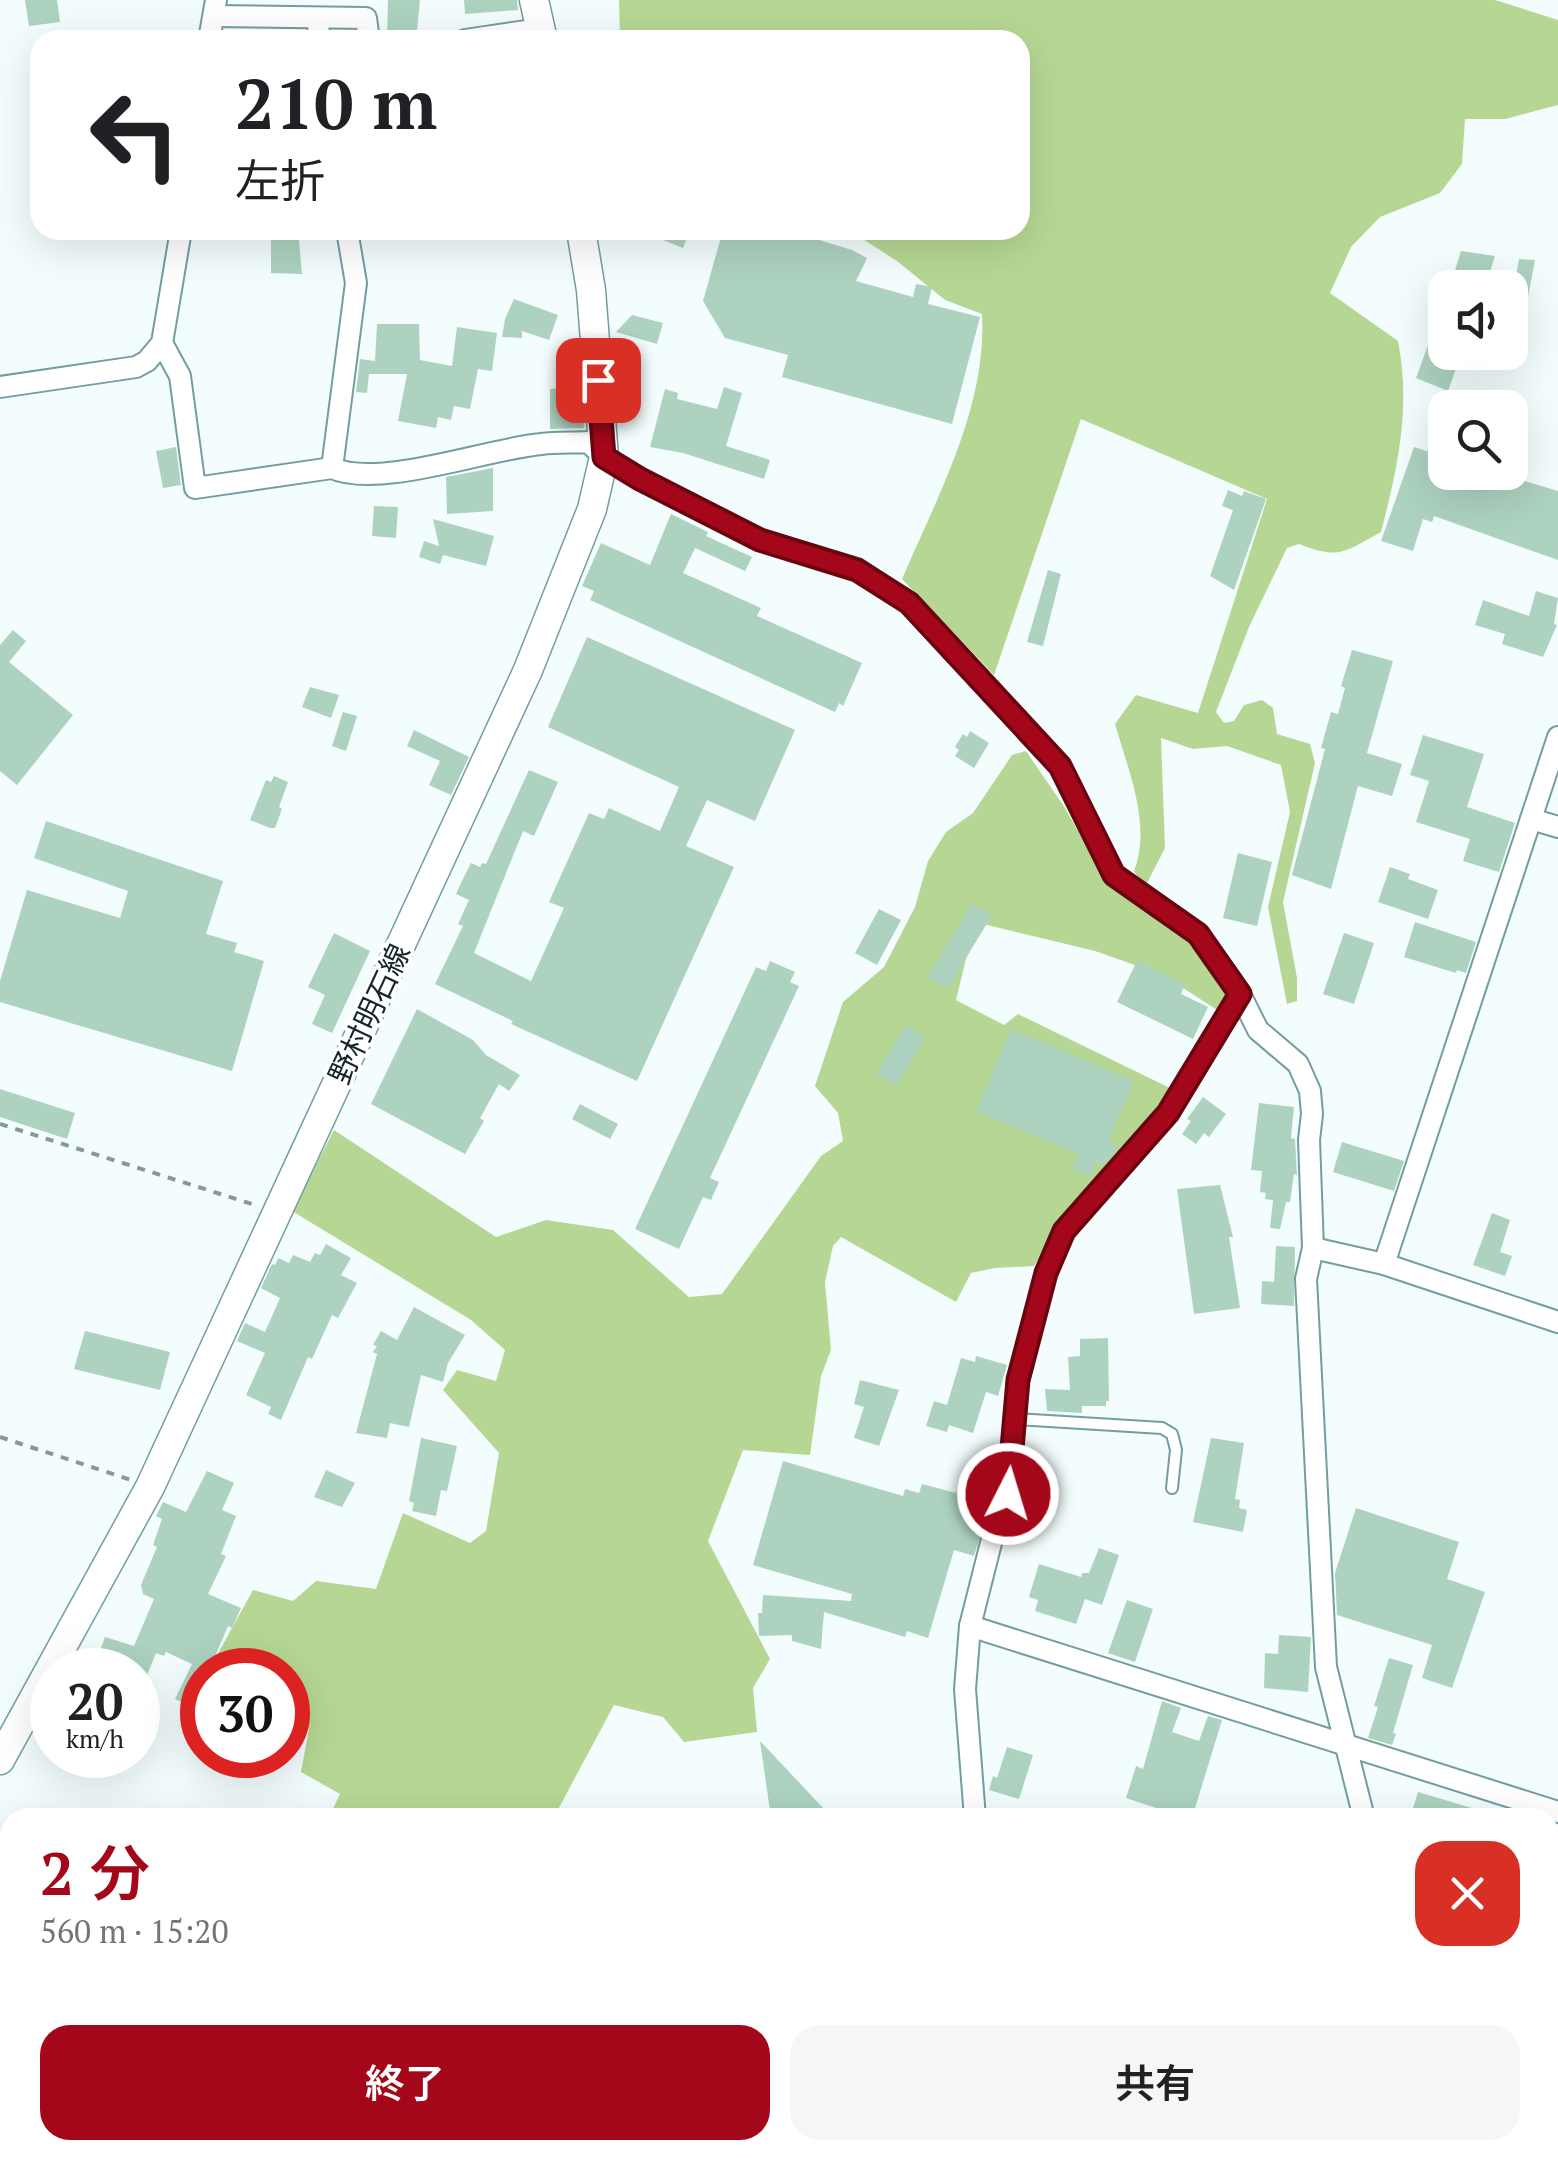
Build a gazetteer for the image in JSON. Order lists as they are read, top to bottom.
{
  "streets": {
    "main road": ["野村明石線"]
  },
  "page": {
    "turn": ["210 m", "左折"],
    "speed": "20 km/h",
    "limit": "30",
    "heading": ["2 分", "560 m · 15:20"],
    "buttons": ["終了", "共有"]
  }
}
